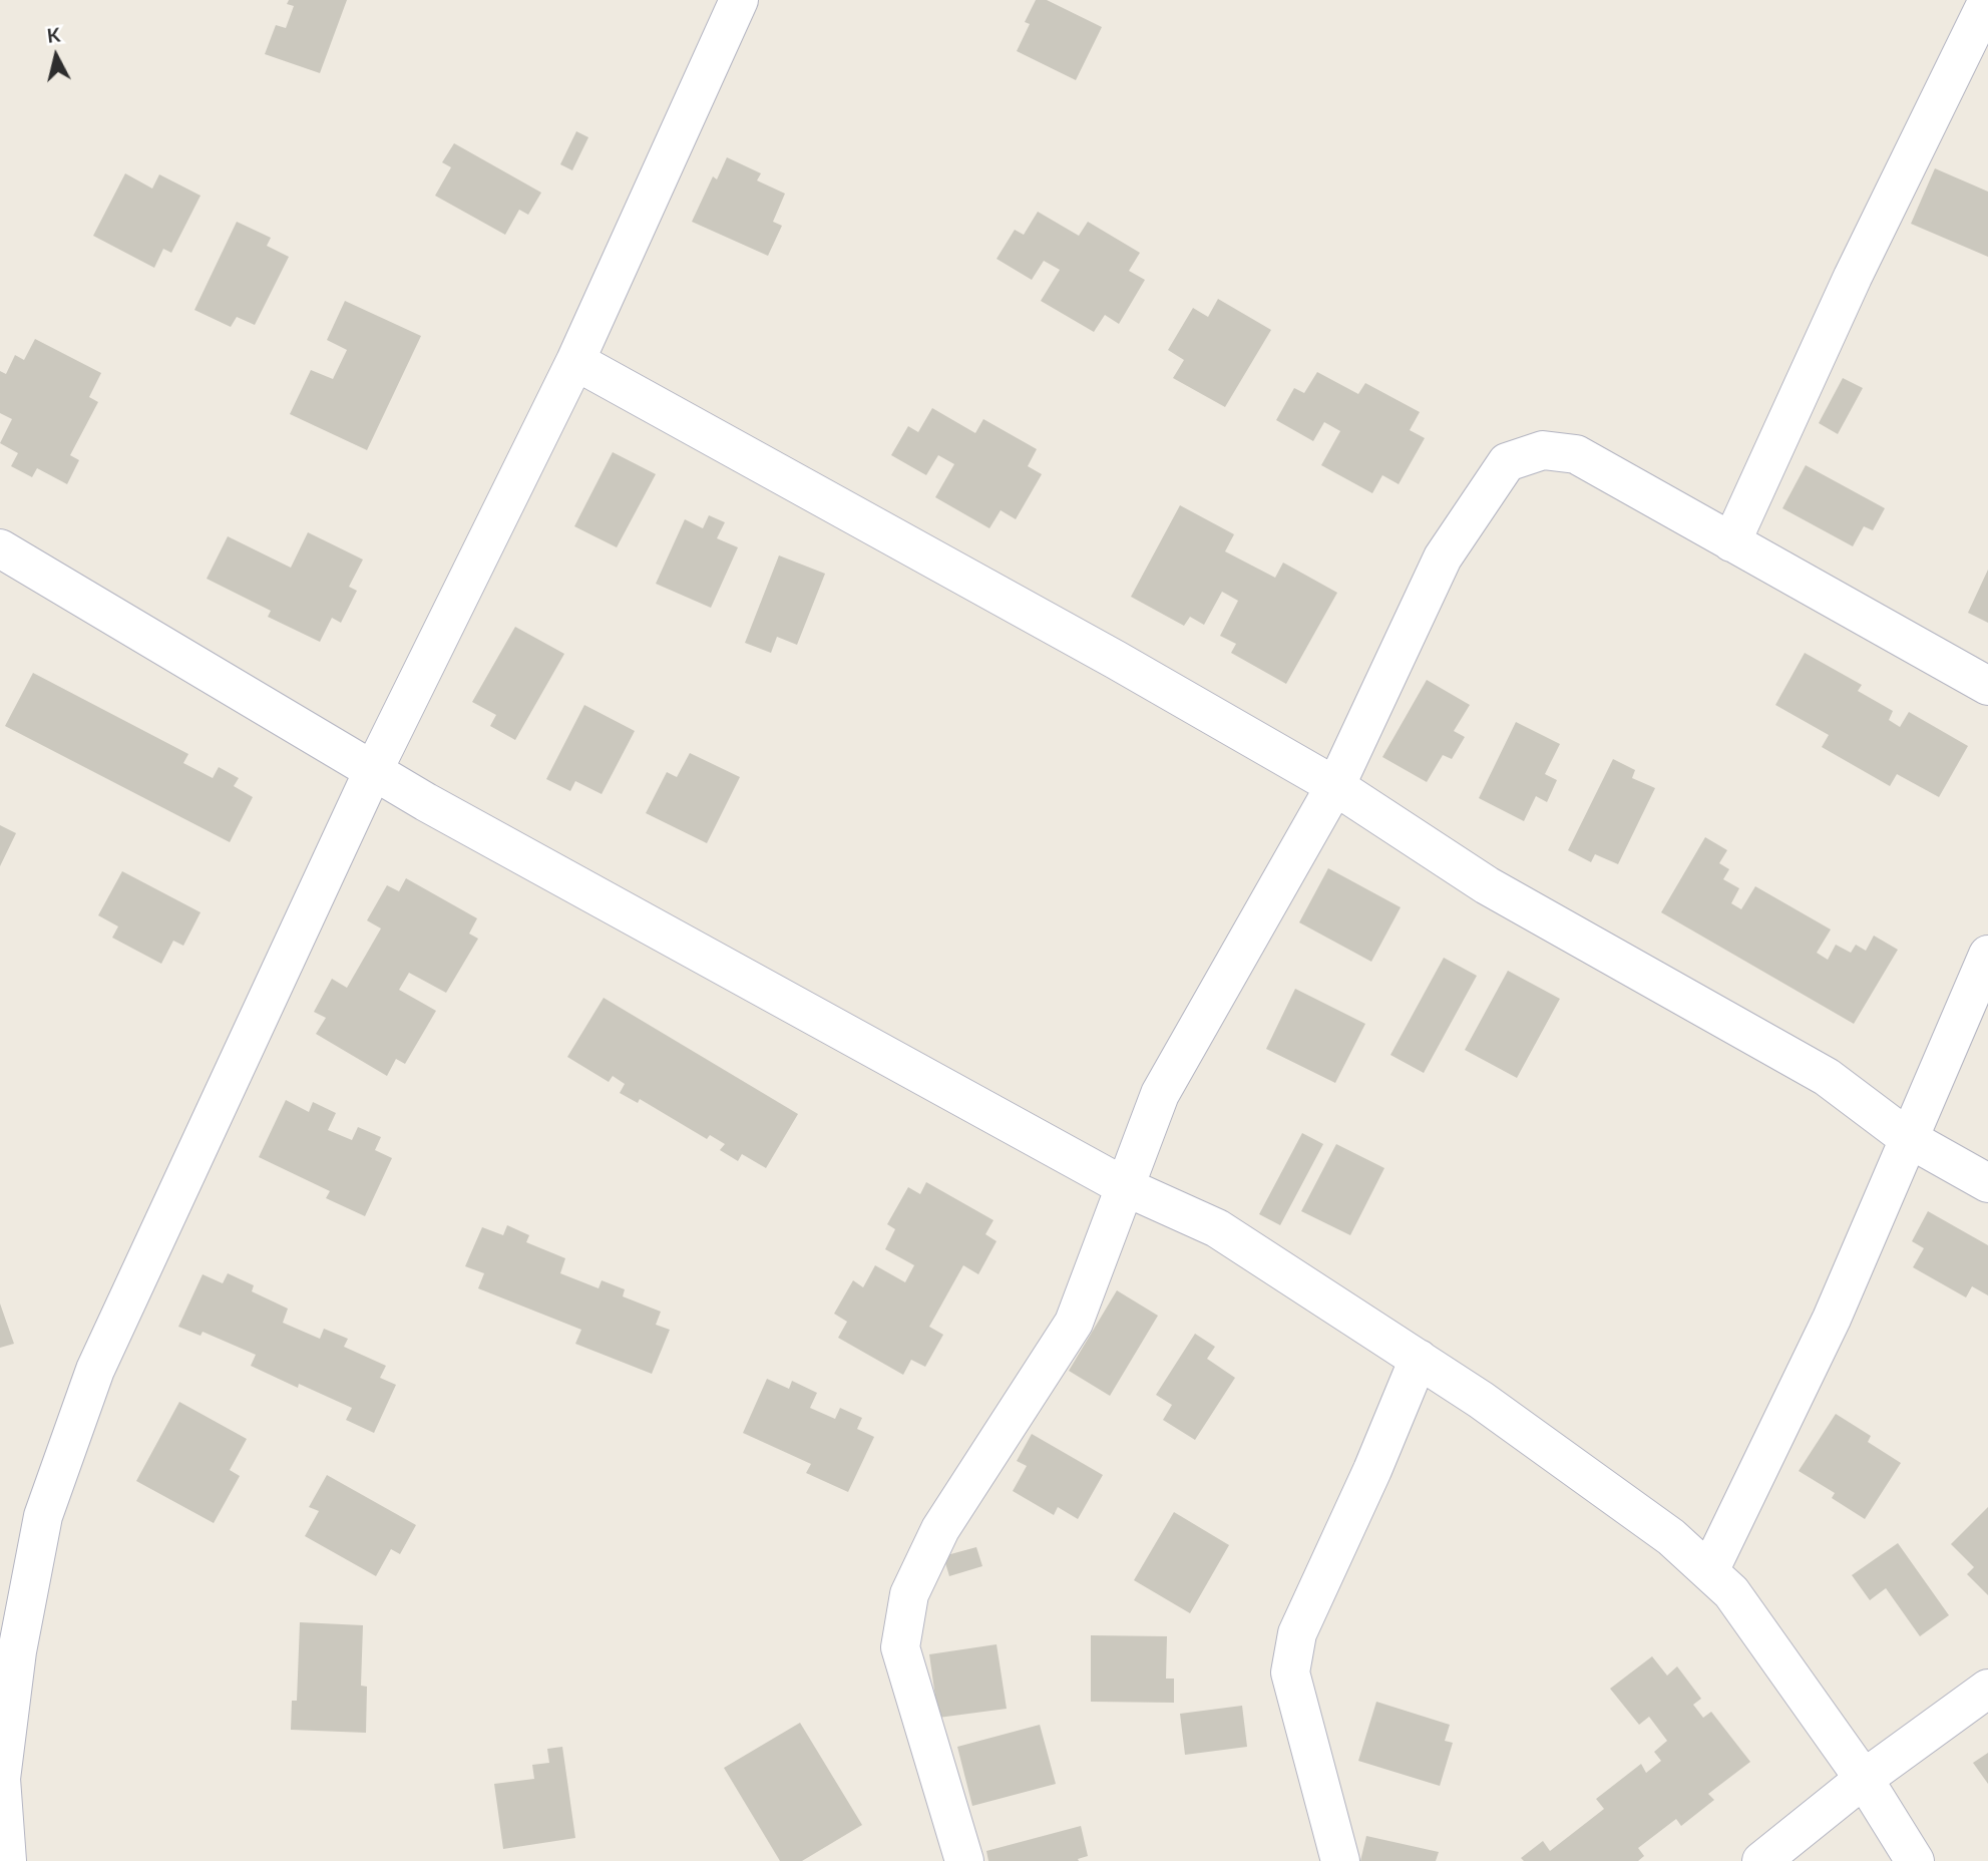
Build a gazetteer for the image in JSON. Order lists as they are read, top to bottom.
{
  "north": "top"
}
